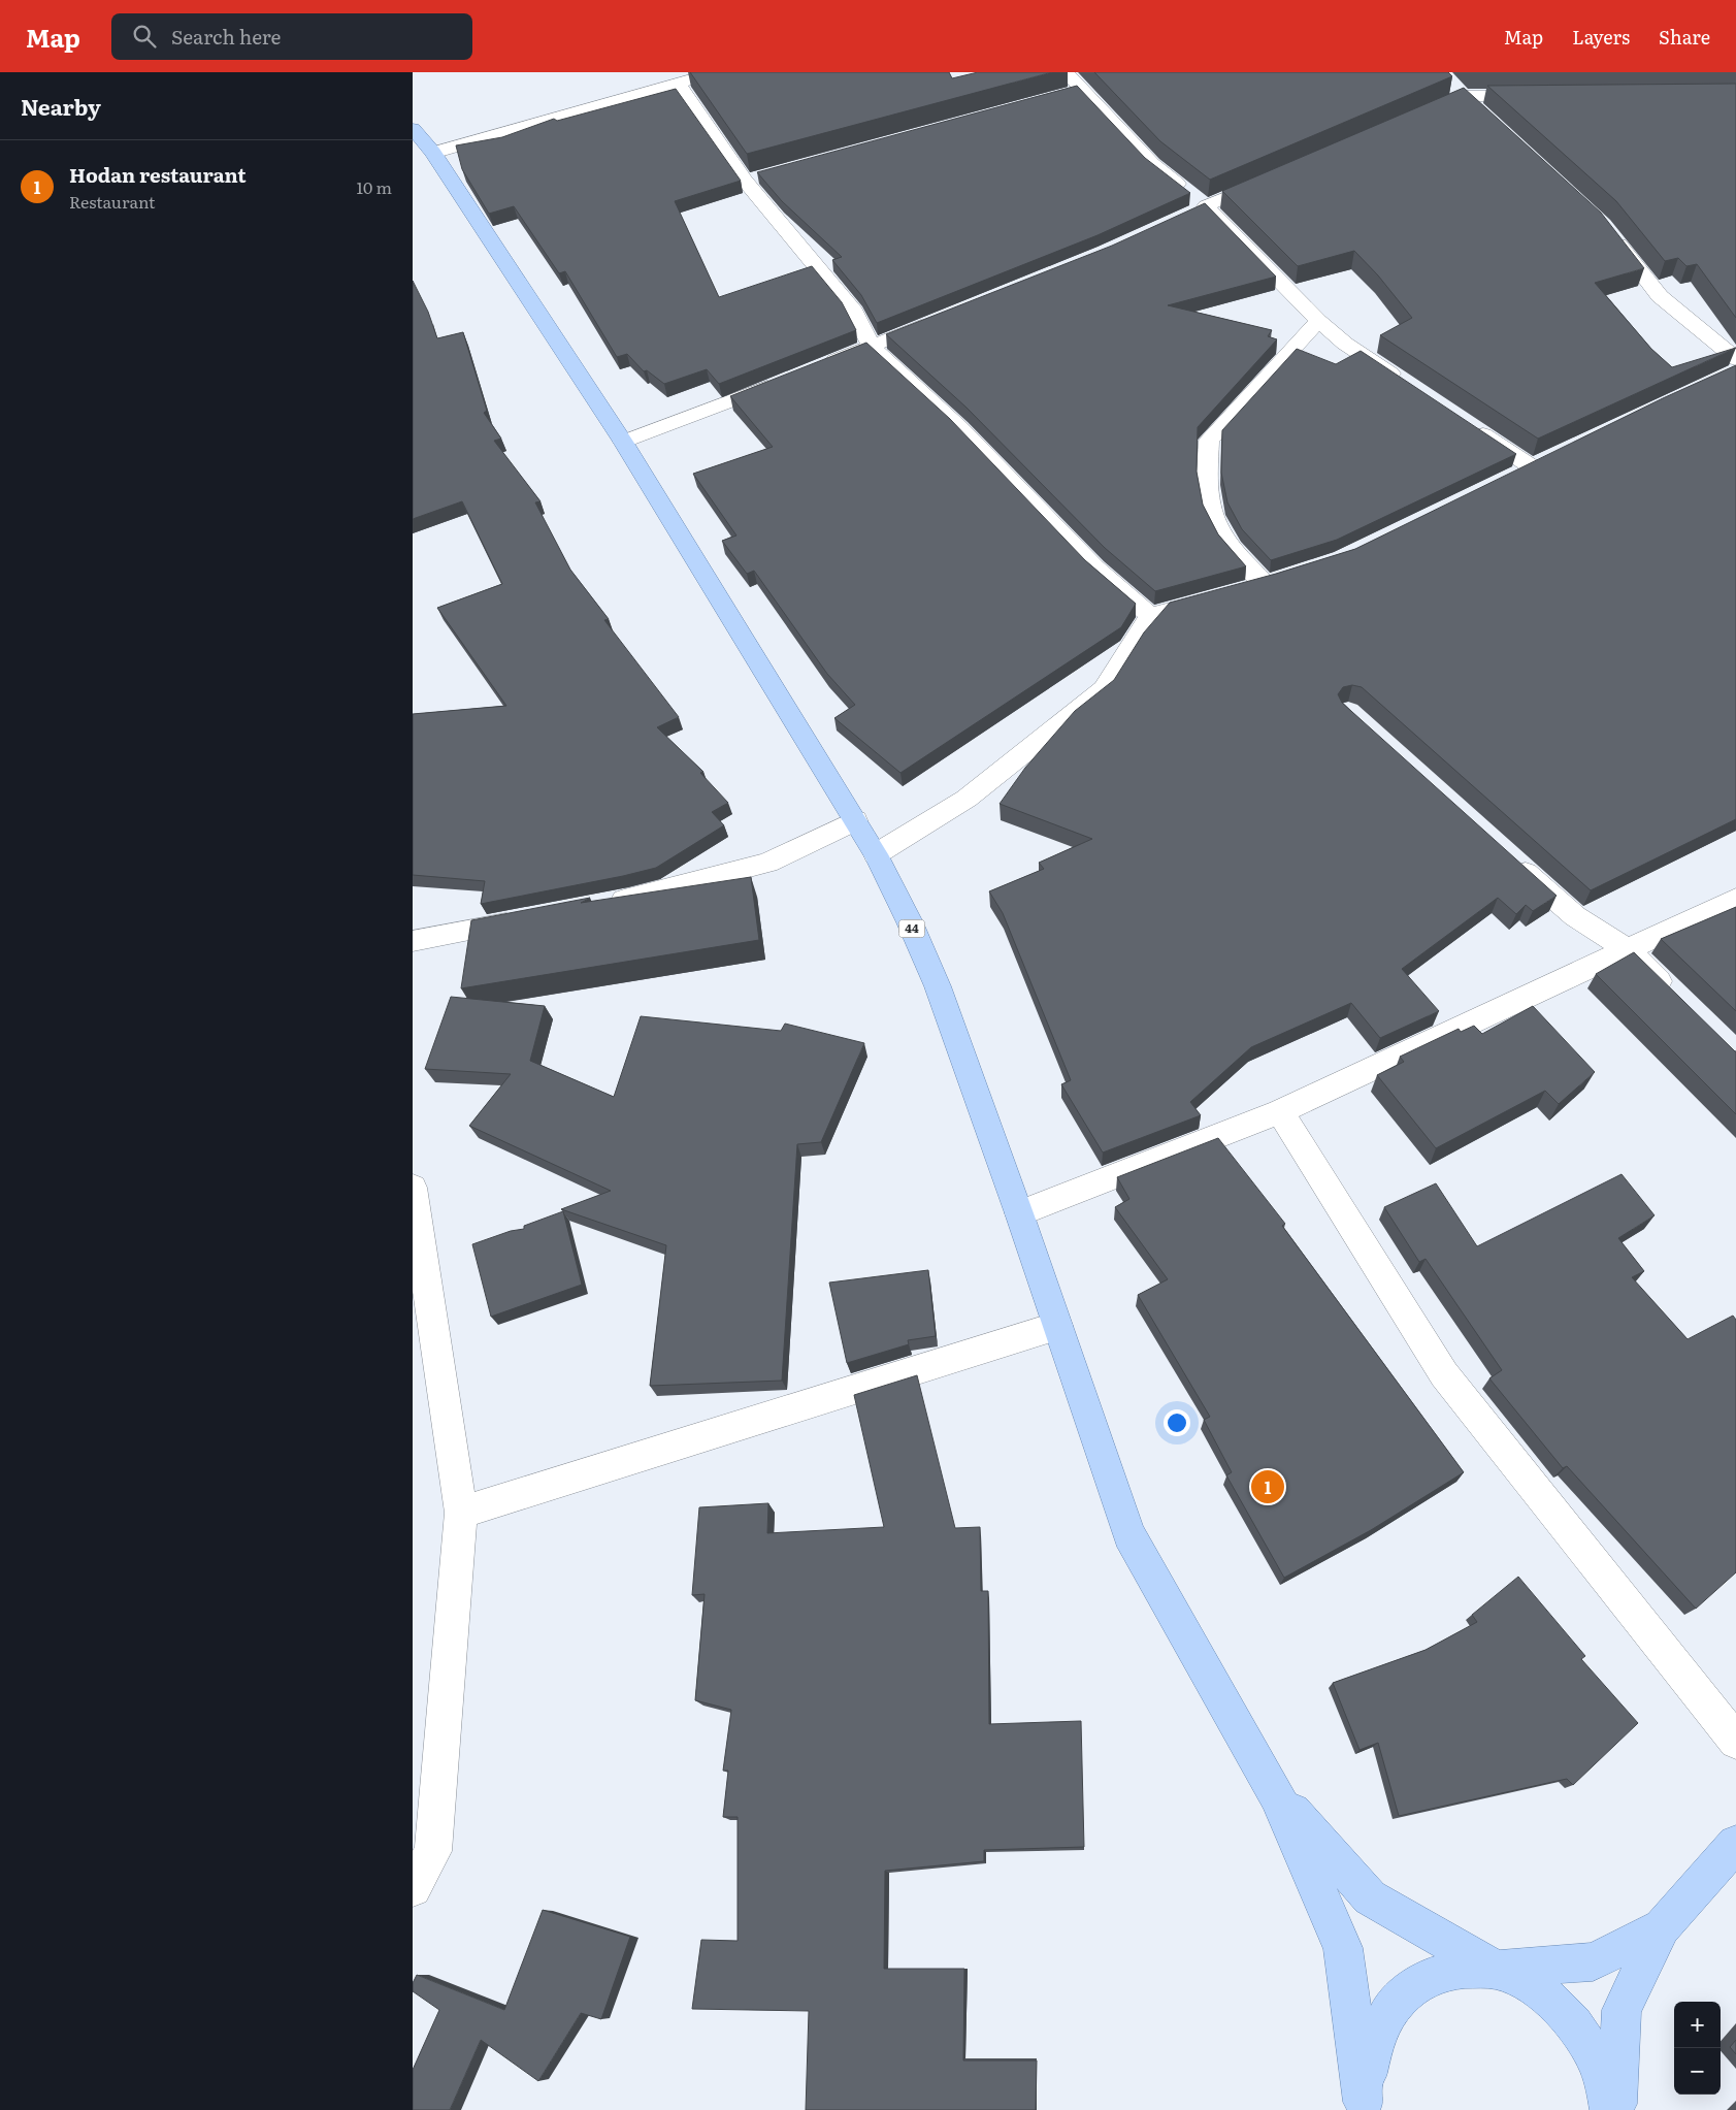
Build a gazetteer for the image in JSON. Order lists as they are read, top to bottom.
{
  "streets": {
    "main road": ["44"]
  },
  "page": {
    "header": "Map",
    "search": "Search here",
    "nav": ["Map", "Layers", "Share"],
    "heading": "Nearby",
    "list": [
      {
        "mark": "1",
        "name": "Hodan restaurant",
        "note": "Restaurant",
        "value": "10 m"
      }
    ],
    "pins": "1",
    "map_buttons": ["+", "−"]
  }
}
